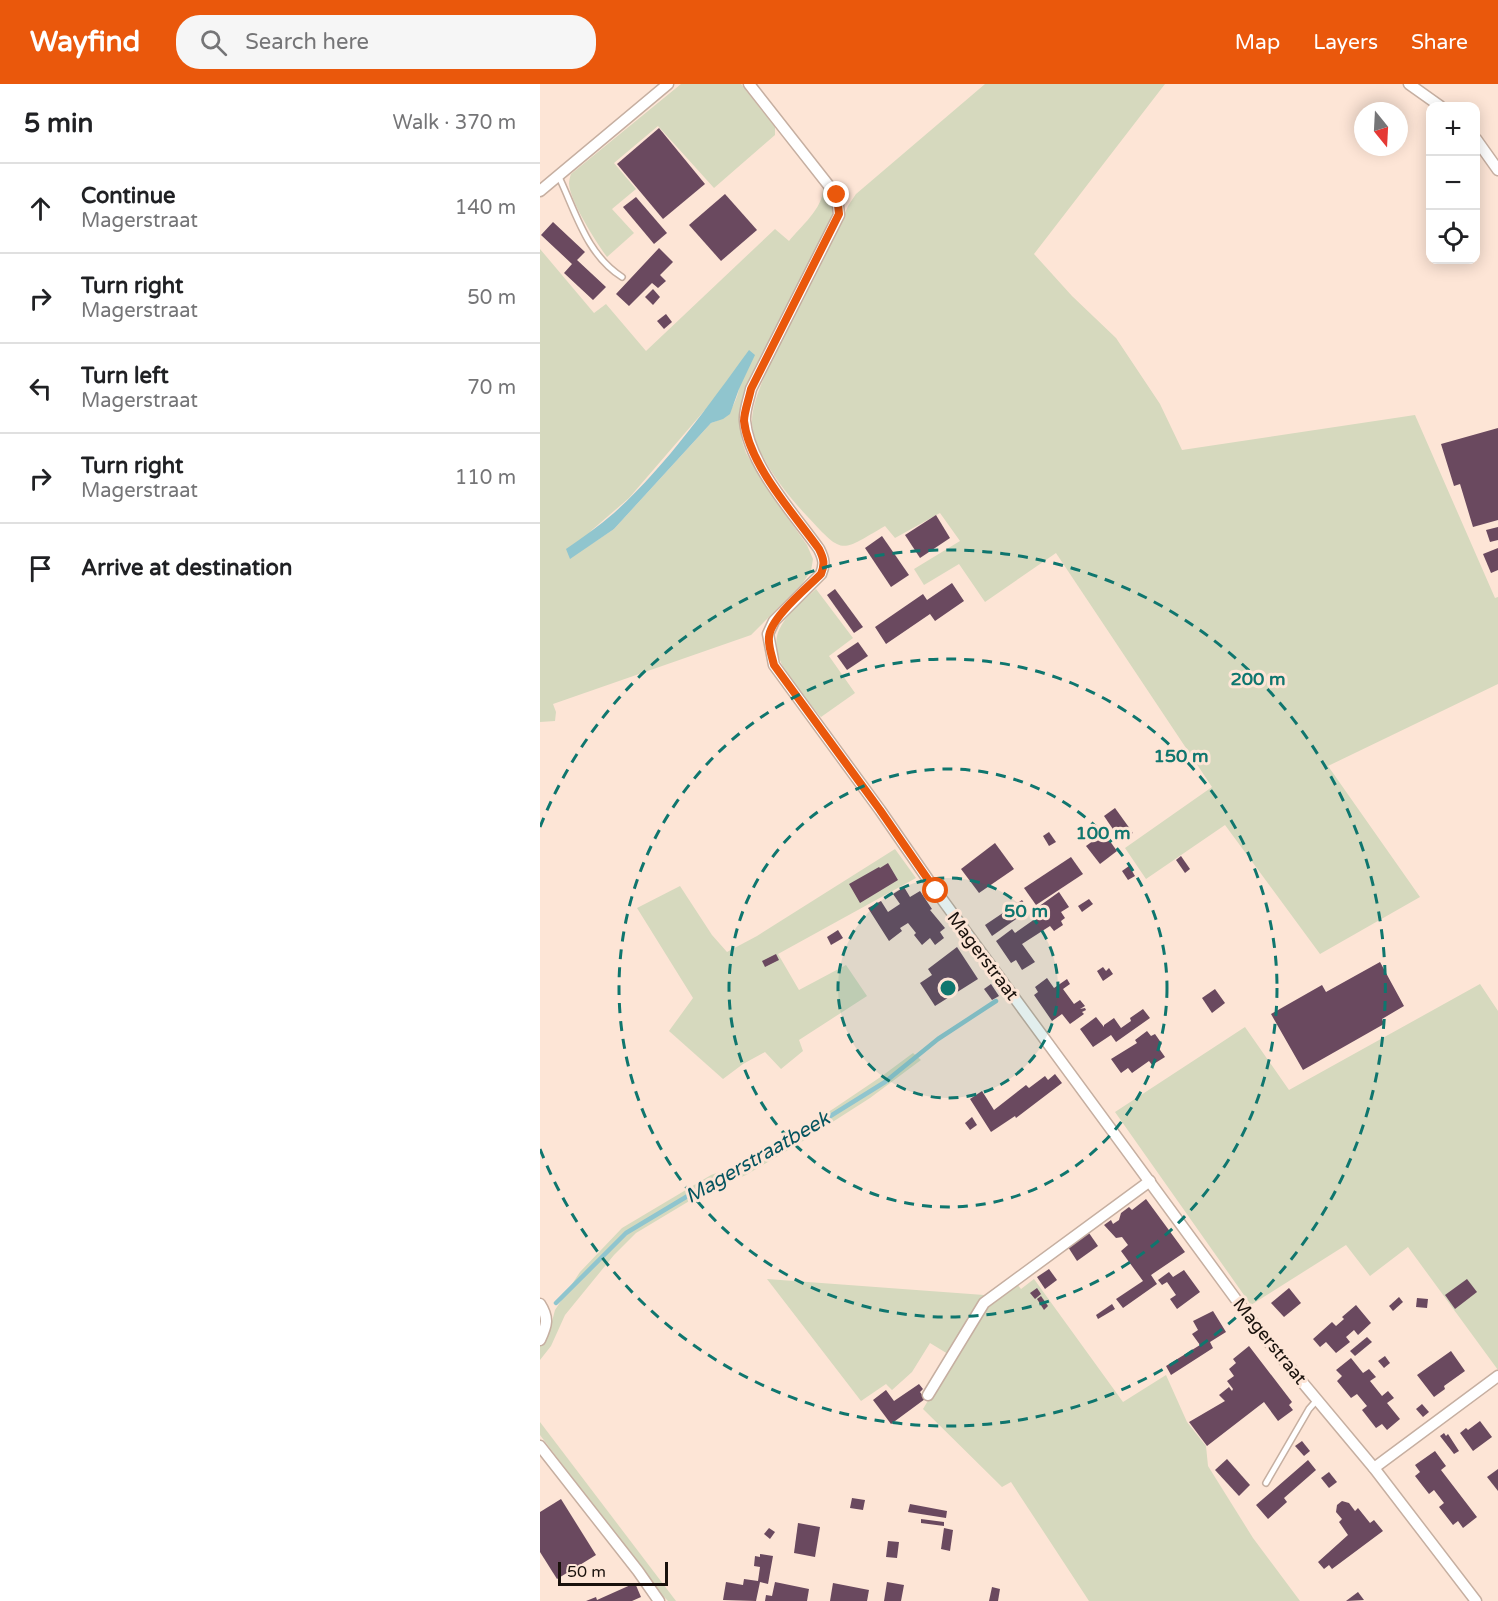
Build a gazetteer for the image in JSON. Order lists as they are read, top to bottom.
{
  "streets": {
    "street": ["Magerstraat"]
  },
  "water": ["Magerstraatbeek"],
  "scale_bar": "50 m",
  "north": "bottom",
  "page": {
    "header": "Wayfind",
    "search": "Search here",
    "nav": ["Map", "Layers", "Share"],
    "heading": ["5 min", "Walk · 370 m"],
    "map_buttons": ["+", "−"],
    "list": [
      ["Continue", "Magerstraat", "140 m"],
      ["Turn right", "Magerstraat", "50 m"],
      ["Turn left", "Magerstraat", "70 m"],
      ["Turn right", "Magerstraat", "110 m"],
      "Arrive at destination"
    ],
    "scale": "50 m"
  },
  "rings": [
    "200 m",
    "150 m",
    "100 m",
    "50 m"
  ]
}
